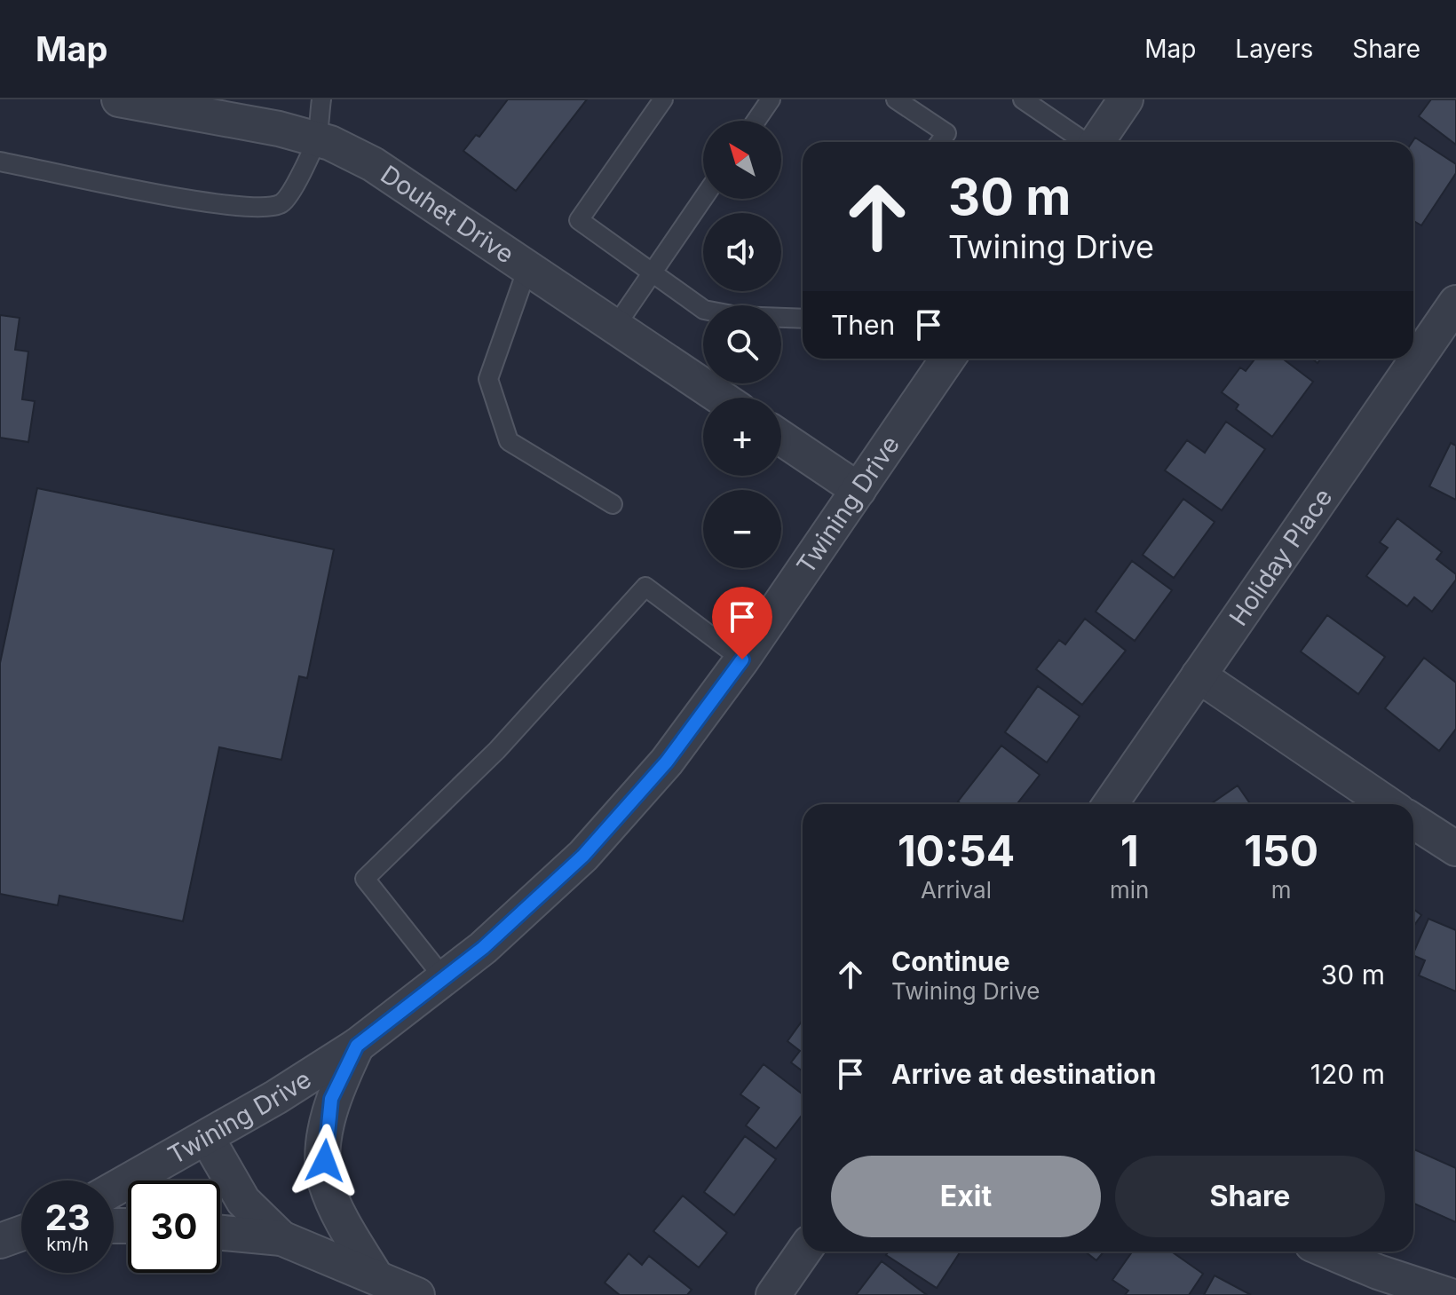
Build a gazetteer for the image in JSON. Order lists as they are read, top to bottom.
{
  "streets": {
    "street": ["Douhet Drive", "Twining Drive", "Holiday Place"]
  },
  "north": "top left",
  "page": {
    "header": "Map",
    "nav": ["Map", "Layers", "Share"],
    "map_buttons": ["+", "−"],
    "turn": ["30 m", "Twining Drive"],
    "then": "Then",
    "eta": [
      "10:54",
      "Arrival",
      "1",
      "min",
      "150",
      "m"
    ],
    "list": [
      {
        "name": "Continue",
        "note": "Twining Drive",
        "value": "30 m"
      },
      {
        "name": "Arrive at destination",
        "value": "120 m"
      }
    ],
    "buttons": ["Exit", "Share"],
    "speed": "23 km/h",
    "limit": "30"
  }
}
